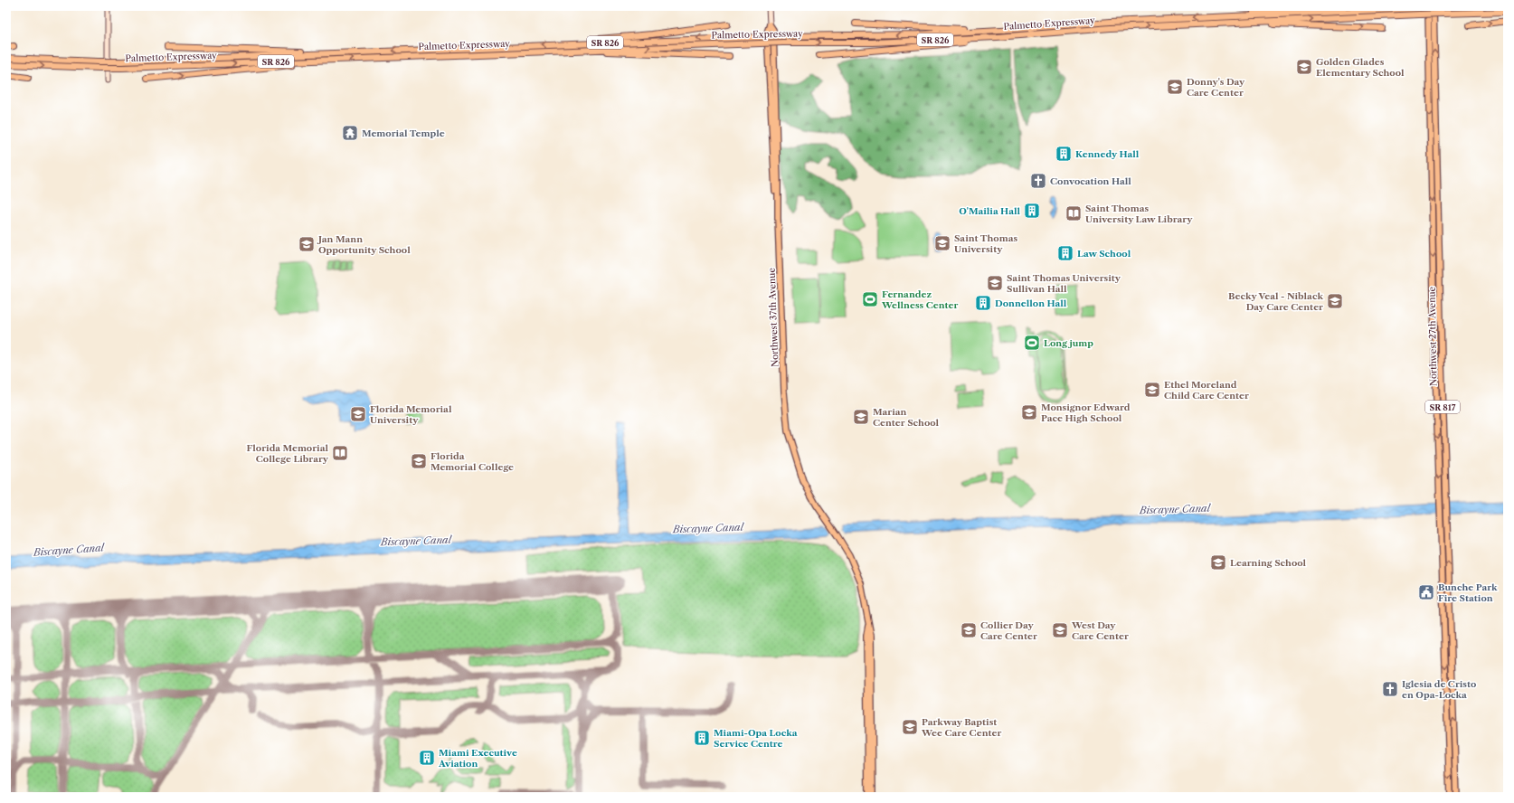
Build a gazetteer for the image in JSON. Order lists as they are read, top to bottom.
{
  "streets": {
    "highway": ["Palmetto Expressway", "SR 826"],
    "main road": ["Northwest 37th Avenue", "Northwest 27th Avenue", "SR 817"]
  },
  "water": ["Biscayne Canal"],
  "places": {
    "school or university": [
      "Golden Glades Elementary School",
      "Donny's Day Care Center",
      "Saint Thomas University",
      "Jan Mann Opportunity School",
      "Saint Thomas University Sullivan Hall",
      "Becky Veal - Niblack Day Care Center",
      "Ethel Moreland Child Care Center",
      "Monsignor Edward Pace High School",
      "Florida Memorial University",
      "Marian Center School",
      "Florida Memorial College",
      "Learning School",
      "Collier Day Care Center",
      "West Day Care Center",
      "Parkway Baptist Wee Care Center"
    ],
    "temple": ["Memorial Temple"],
    "building": [
      "Kennedy Hall",
      "O'Mailia Hall",
      "Law School",
      "Donnellon Hall",
      "Miami-Opa Locka Service Centre",
      "Miami Executive Aviation"
    ],
    "church": ["Convocation Hall", "Iglesia de Cristo en Opa-Locka"],
    "library": ["Saint Thomas University Law Library", "Florida Memorial College Library"],
    "sports": ["Fernandez Wellness Center", "Long jump"],
    "public building": ["Bunche Park Fire Station"]
  }
}
